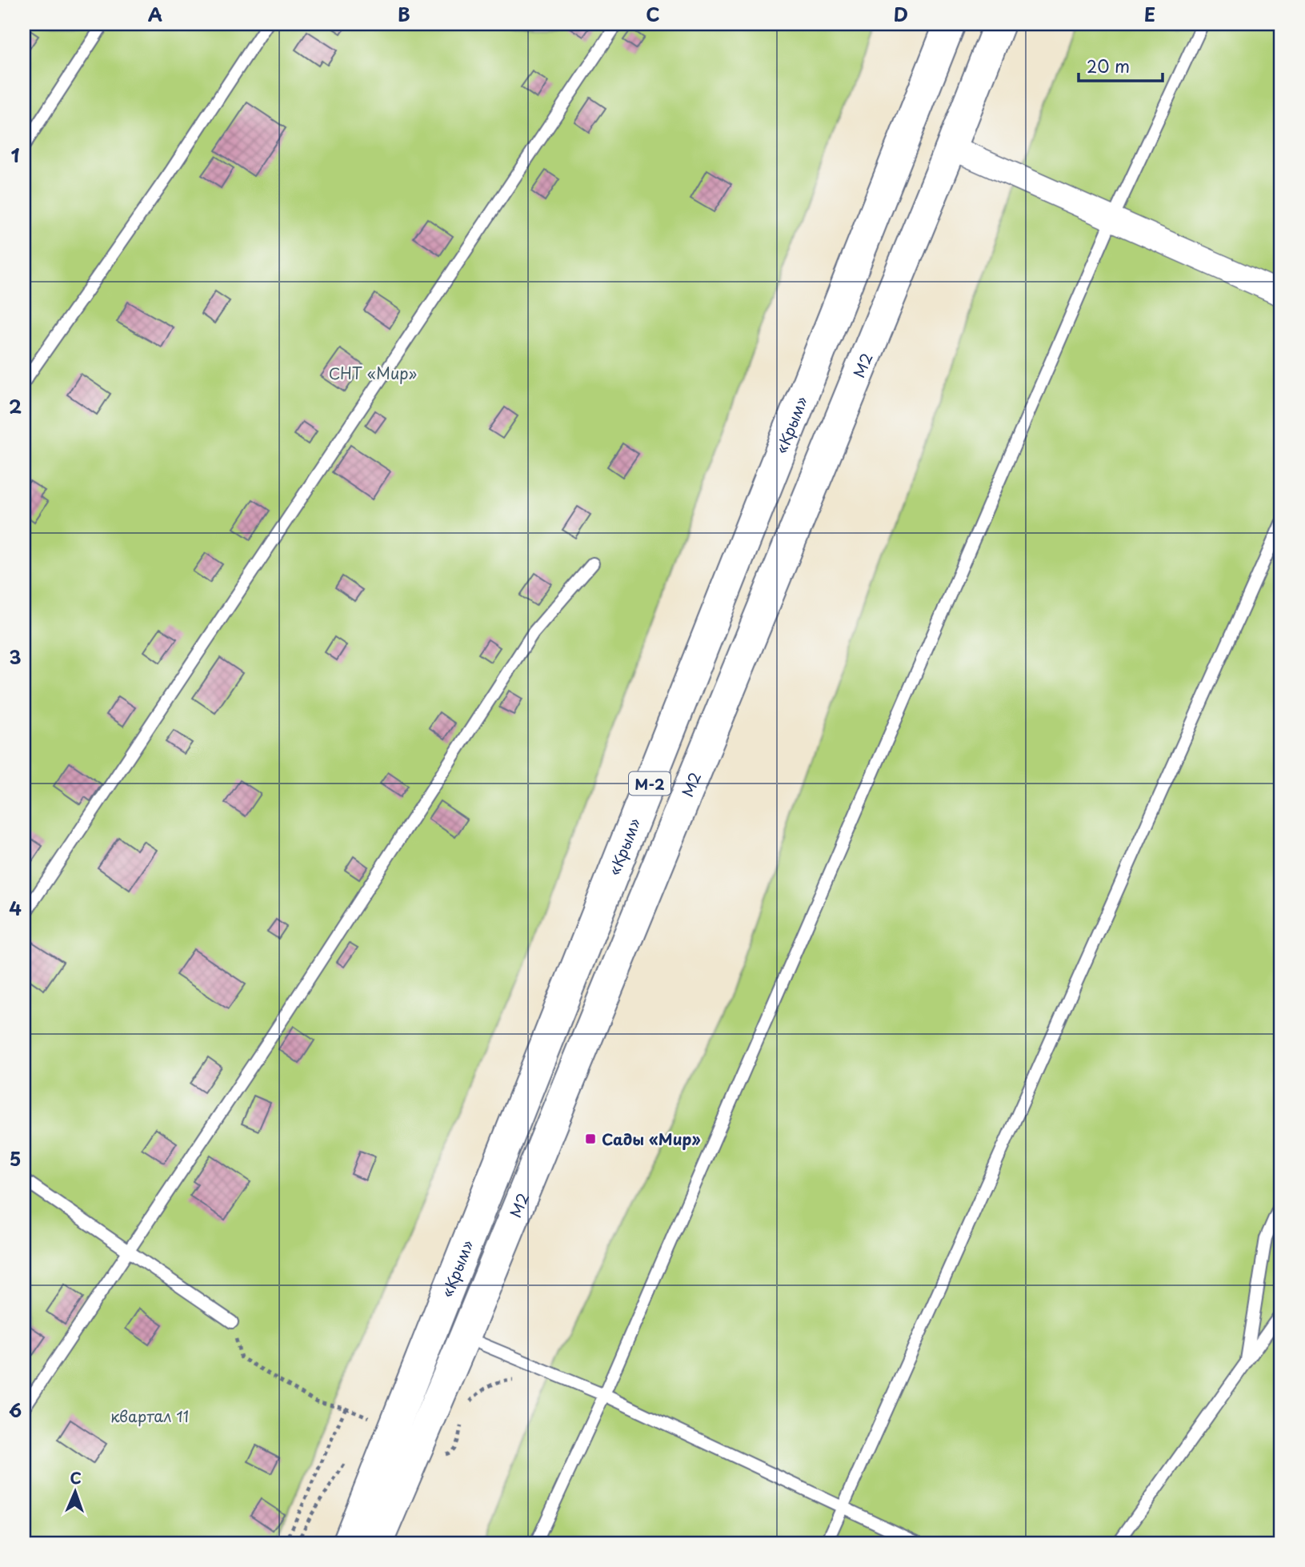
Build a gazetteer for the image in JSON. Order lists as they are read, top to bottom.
{
  "streets": {
    "highway": ["М2", "«Крым»", "М-2"]
  },
  "parks": ["СНТ «Мир»", "квартал 11"],
  "places": {
    "transit": ["Сады «Мир»"]
  },
  "scale_bar": "20 m",
  "north": "top",
  "grid": {
    "columns": [
      "A",
      "B",
      "C",
      "D",
      "E"
    ],
    "rows": [
      "1",
      "2",
      "3",
      "4",
      "5",
      "6"
    ]
  }
}
